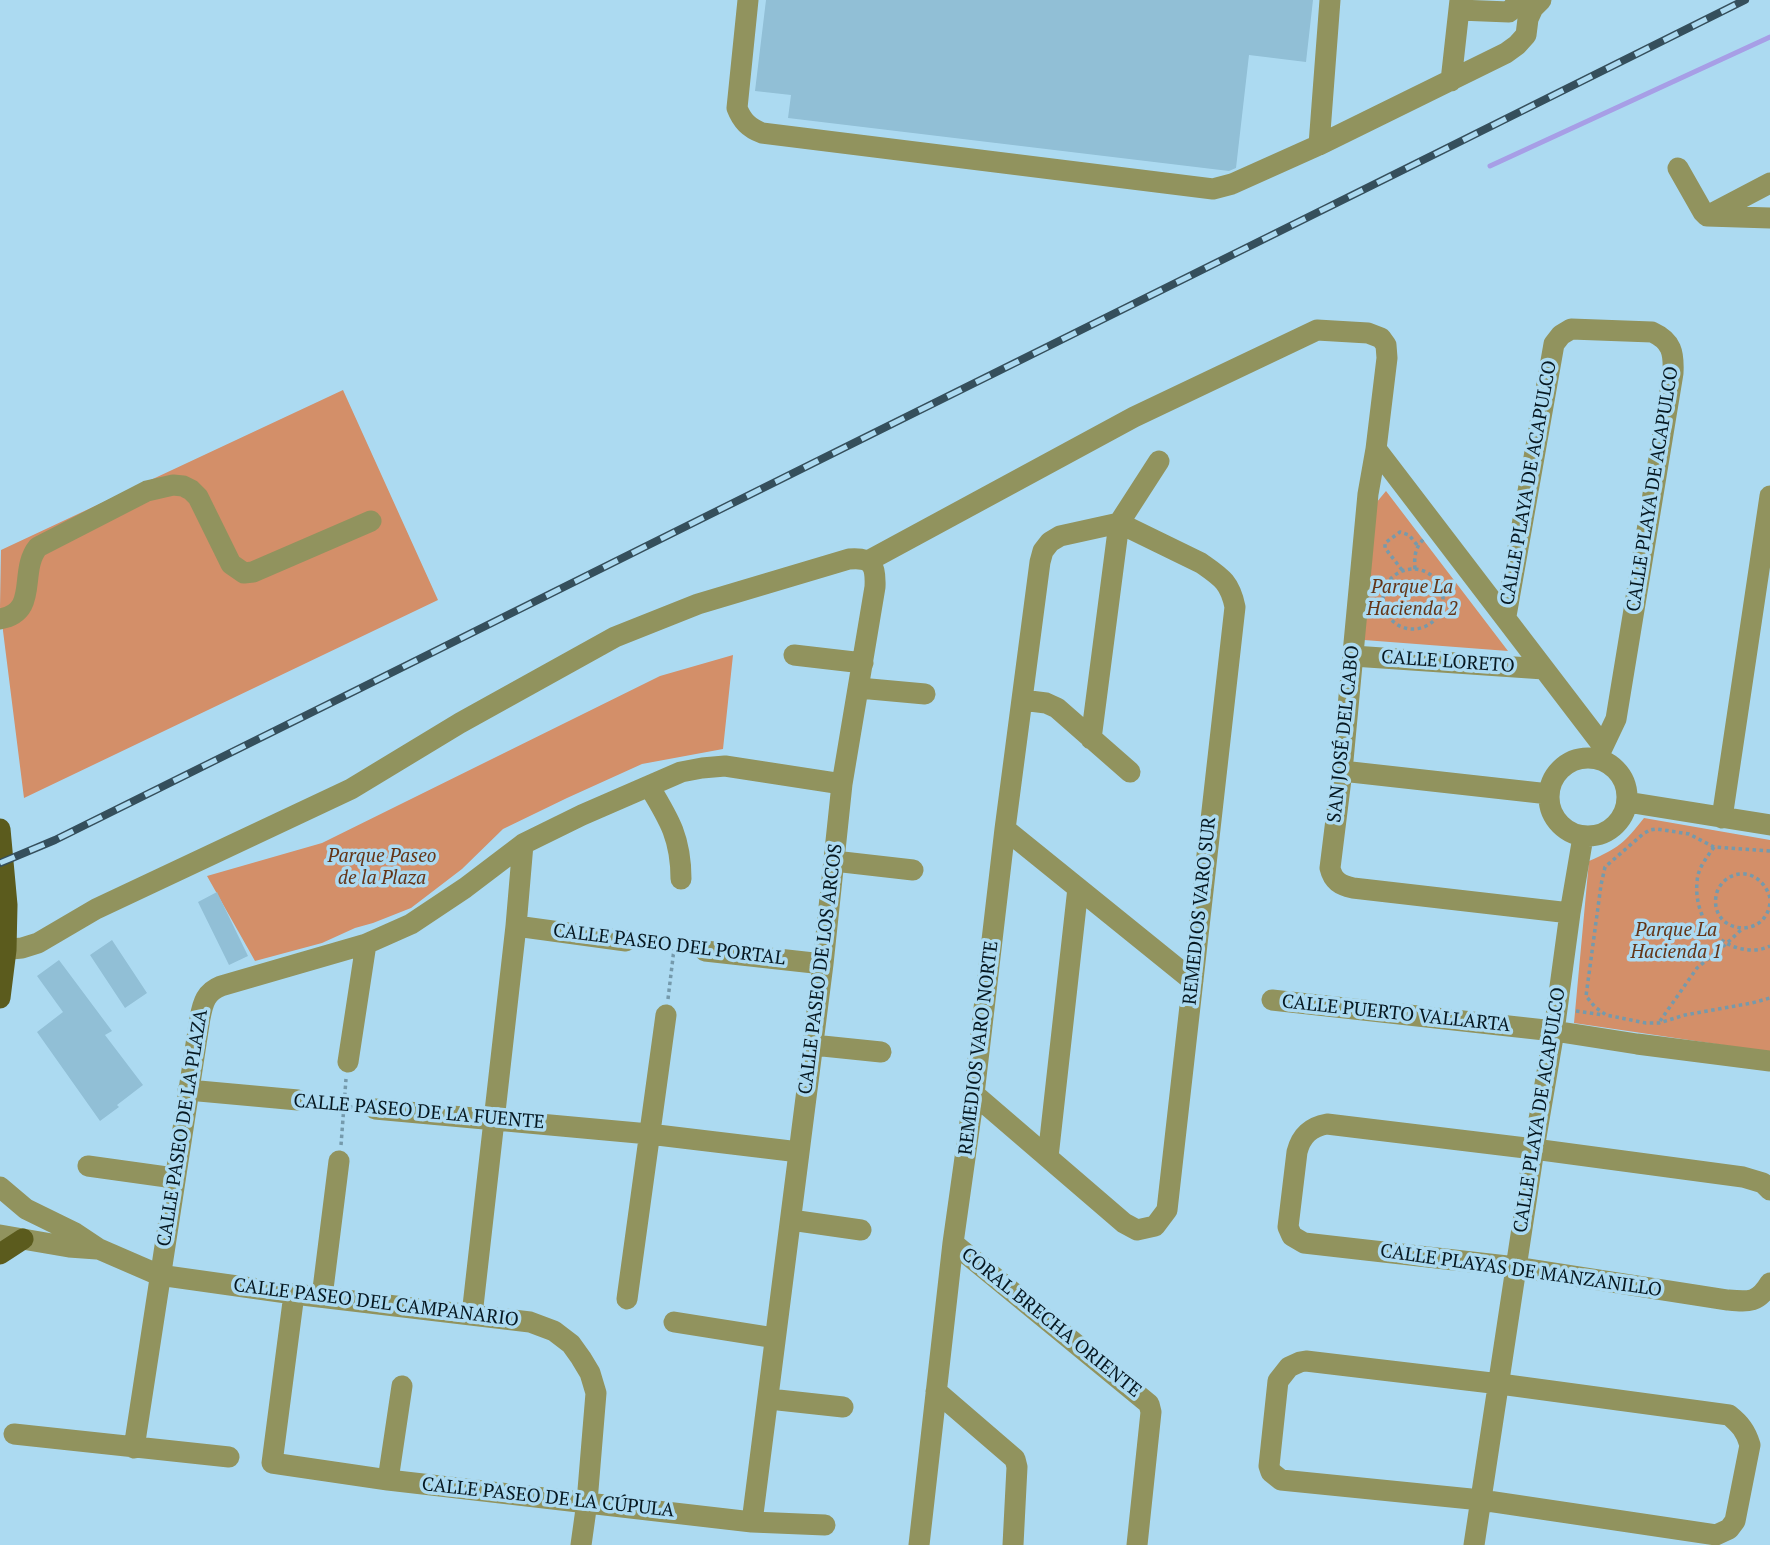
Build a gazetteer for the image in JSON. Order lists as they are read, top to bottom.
{
  "streets": {
    "street": [
      "CALLE PLAYA DE ACAPULCO",
      "CALLE LORETO",
      "SAN JOSÉ DEL CABO",
      "REMEDIOS VARO SUR",
      "CALLE PASEO DEL PORTAL",
      "CALLE PASEO DE LOS ARCOS",
      "CALLE PUERTO VALLARTA",
      "REMEDIOS VARO NORTE",
      "CALLE PASEO DE LA FUENTE",
      "CALLE PASEO DE LA PLAZA",
      "CALLE PLAYAS DE MANZANILLO",
      "CALLE PASEO DEL CAMPANARIO",
      "CORAL BRECHA ORIENTE",
      "CALLE PASEO DE LA CÚPULA"
    ]
  },
  "crossings": [
    ["CALLE PLAYA DE ACAPULCO", "SAN JOSÉ DEL CABO"],
    ["CALLE PLAYA DE ACAPULCO", "CALLE PUERTO VALLARTA"],
    ["CALLE PLAYA DE ACAPULCO", "CALLE PLAYAS DE MANZANILLO"],
    ["CALLE LORETO", "SAN JOSÉ DEL CABO"],
    ["SAN JOSÉ DEL CABO", "CALLE PASEO DE LOS ARCOS"],
    ["REMEDIOS VARO SUR", "REMEDIOS VARO NORTE"],
    ["CALLE PASEO DEL PORTAL", "CALLE PASEO DE LOS ARCOS"],
    ["CALLE PASEO DE LOS ARCOS", "CALLE PASEO DE LA FUENTE"],
    ["CALLE PASEO DE LOS ARCOS", "CALLE PASEO DE LA PLAZA"],
    ["CALLE PASEO DE LOS ARCOS", "CALLE PASEO DE LA CÚPULA"],
    ["REMEDIOS VARO NORTE", "CORAL BRECHA ORIENTE"],
    ["CALLE PASEO DE LA FUENTE", "CALLE PASEO DE LA PLAZA"],
    ["CALLE PASEO DE LA PLAZA", "CALLE PASEO DEL CAMPANARIO"],
    ["CALLE PASEO DEL CAMPANARIO", "CALLE PASEO DE LA CÚPULA"]
  ],
  "parks": ["Parque La Hacienda 2", "Parque Paseo de la Plaza", "Parque La Hacienda 1"]
}
